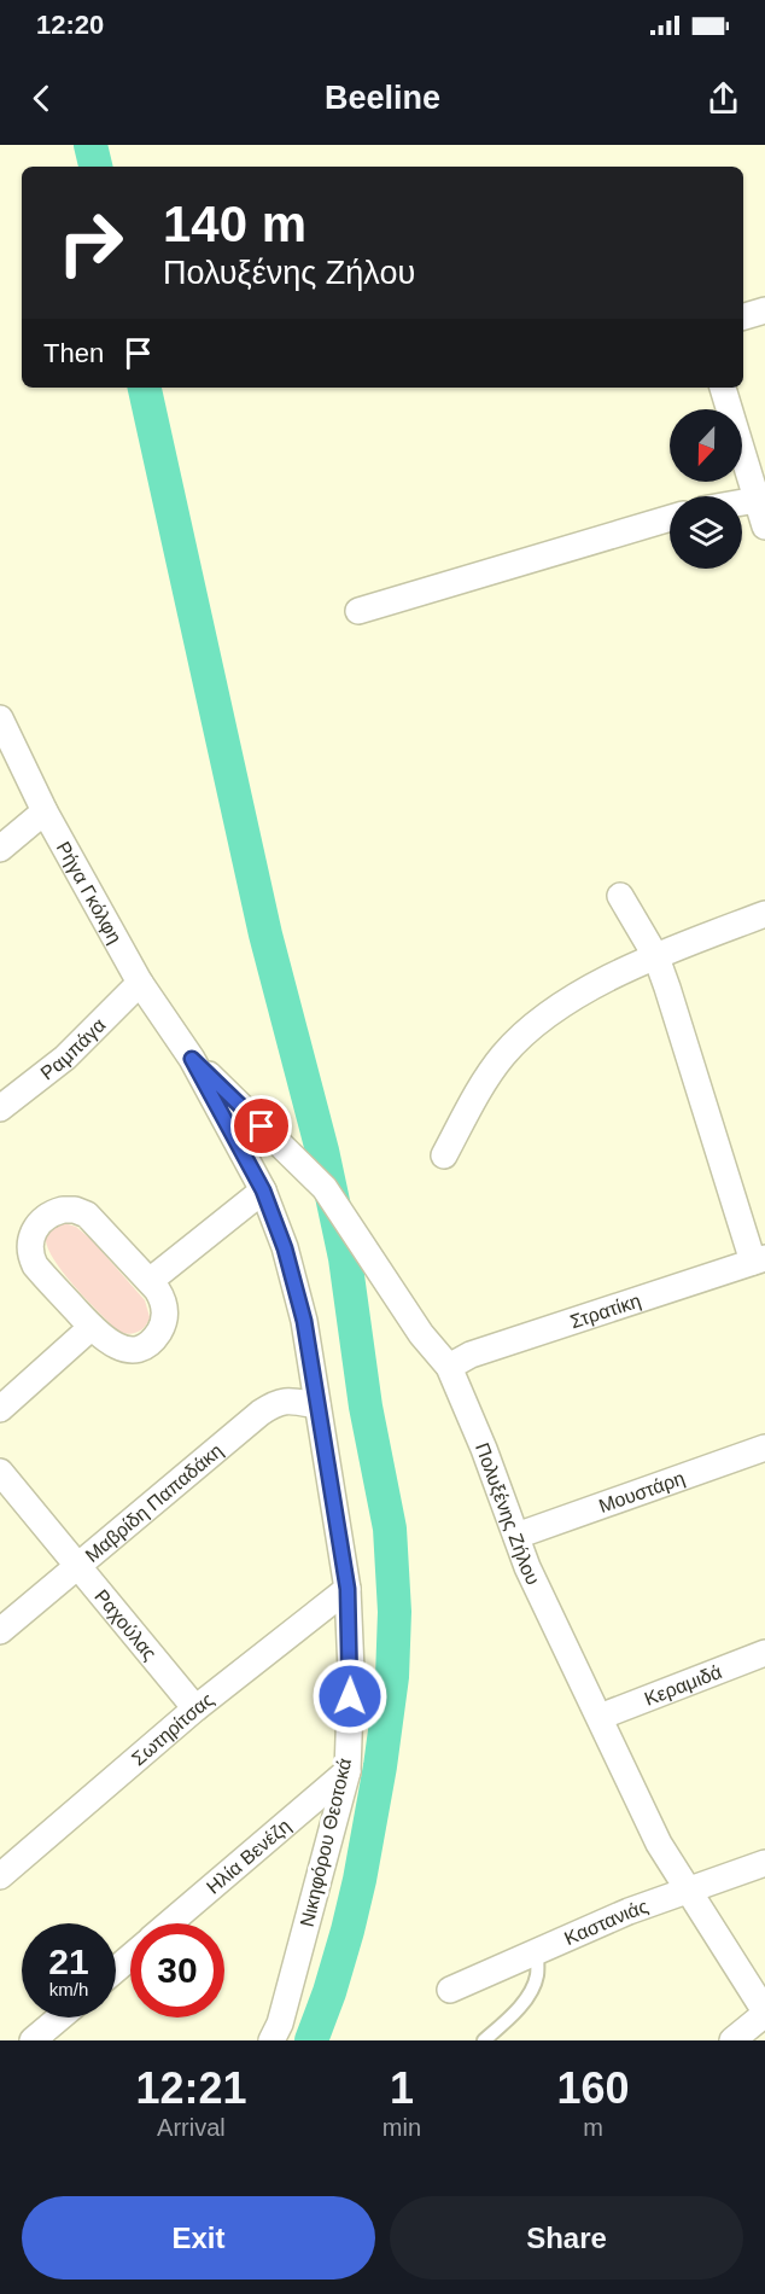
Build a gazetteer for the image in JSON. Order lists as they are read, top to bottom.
{
  "streets": {
    "street": [
      "Ρήγα Γκόλφη",
      "Ραμπάγα",
      "Στρατίκη",
      "Μουστάρη",
      "Μαβρίδη Παπαδάκη",
      "Πολυξένης Ζήλου",
      "Ραχούλας",
      "Κεραμιδά",
      "Σωτηρίτσας",
      "Νικηφόρου Θεοτοκά",
      "Ηλία Βενέζη",
      "Καστανιάς"
    ]
  },
  "crossings": [
    ["Ρήγα Γκόλφη", "Ραμπάγα"],
    ["Ρήγα Γκόλφη", "Πολυξένης Ζήλου"],
    ["Ρήγα Γκόλφη", "Νικηφόρου Θεοτοκά"],
    ["Στρατίκη", "Πολυξένης Ζήλου"],
    ["Μουστάρη", "Πολυξένης Ζήλου"],
    ["Μαβρίδη Παπαδάκη", "Ραχούλας"],
    ["Μαβρίδη Παπαδάκη", "Νικηφόρου Θεοτοκά"],
    ["Πολυξένης Ζήλου", "Κεραμιδά"],
    ["Πολυξένης Ζήλου", "Νικηφόρου Θεοτοκά"],
    ["Πολυξένης Ζήλου", "Καστανιάς"],
    ["Ραχούλας", "Σωτηρίτσας"],
    ["Σωτηρίτσας", "Νικηφόρου Θεοτοκά"],
    ["Νικηφόρου Θεοτοκά", "Ηλία Βενέζη"]
  ],
  "north": "bottom",
  "page": {
    "status": "12:20",
    "header": "Beeline",
    "turn": ["140 m", "Πολυξένης Ζήλου"],
    "then": "Then",
    "speed": "21 km/h",
    "limit": "30",
    "eta": [
      "12:21",
      "Arrival",
      "1",
      "min",
      "160",
      "m"
    ],
    "buttons": ["Exit", "Share"]
  }
}
